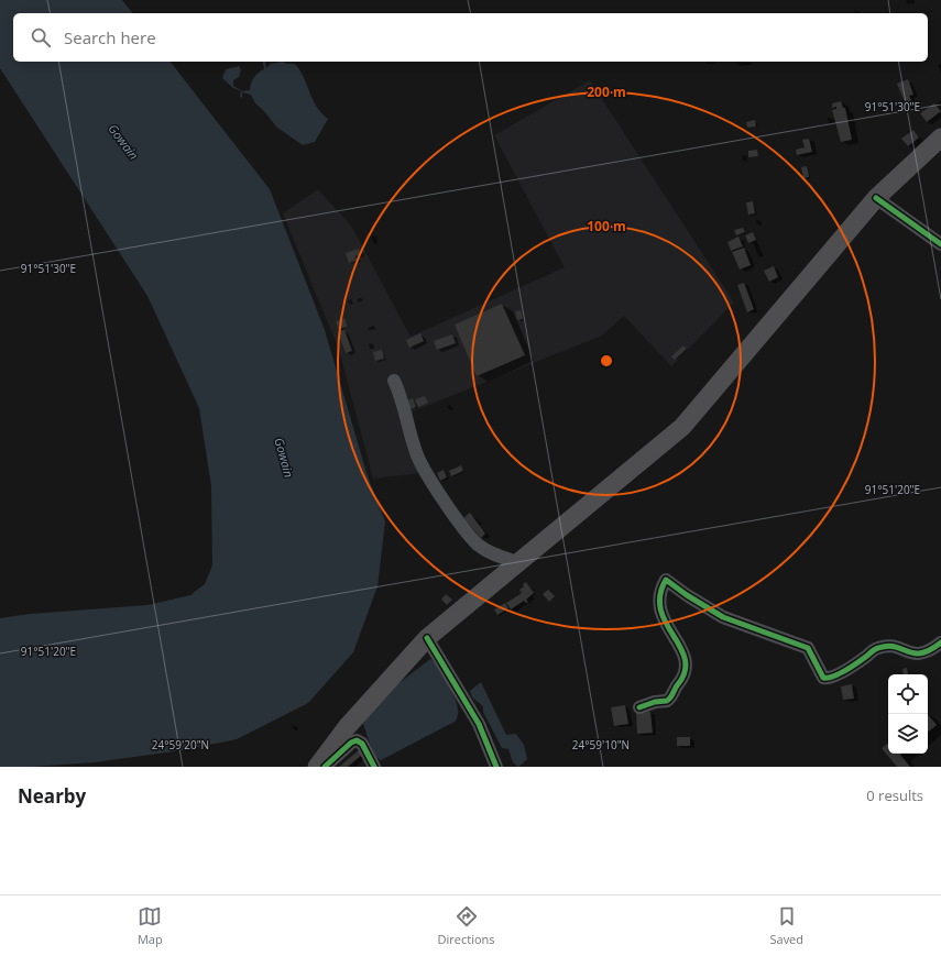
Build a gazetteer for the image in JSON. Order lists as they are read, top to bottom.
{
  "water": ["Gowain"],
  "page": {
    "search": "Search here",
    "heading": ["Nearby", "0 results"],
    "nav": ["Map", "Directions", "Saved"]
  },
  "coordinates": [
    "91°51'30\"E",
    "91°51'20\"E",
    "24°59'20\"N",
    "24°59'10\"N"
  ],
  "rings": ["200 m", "100 m"]
}
